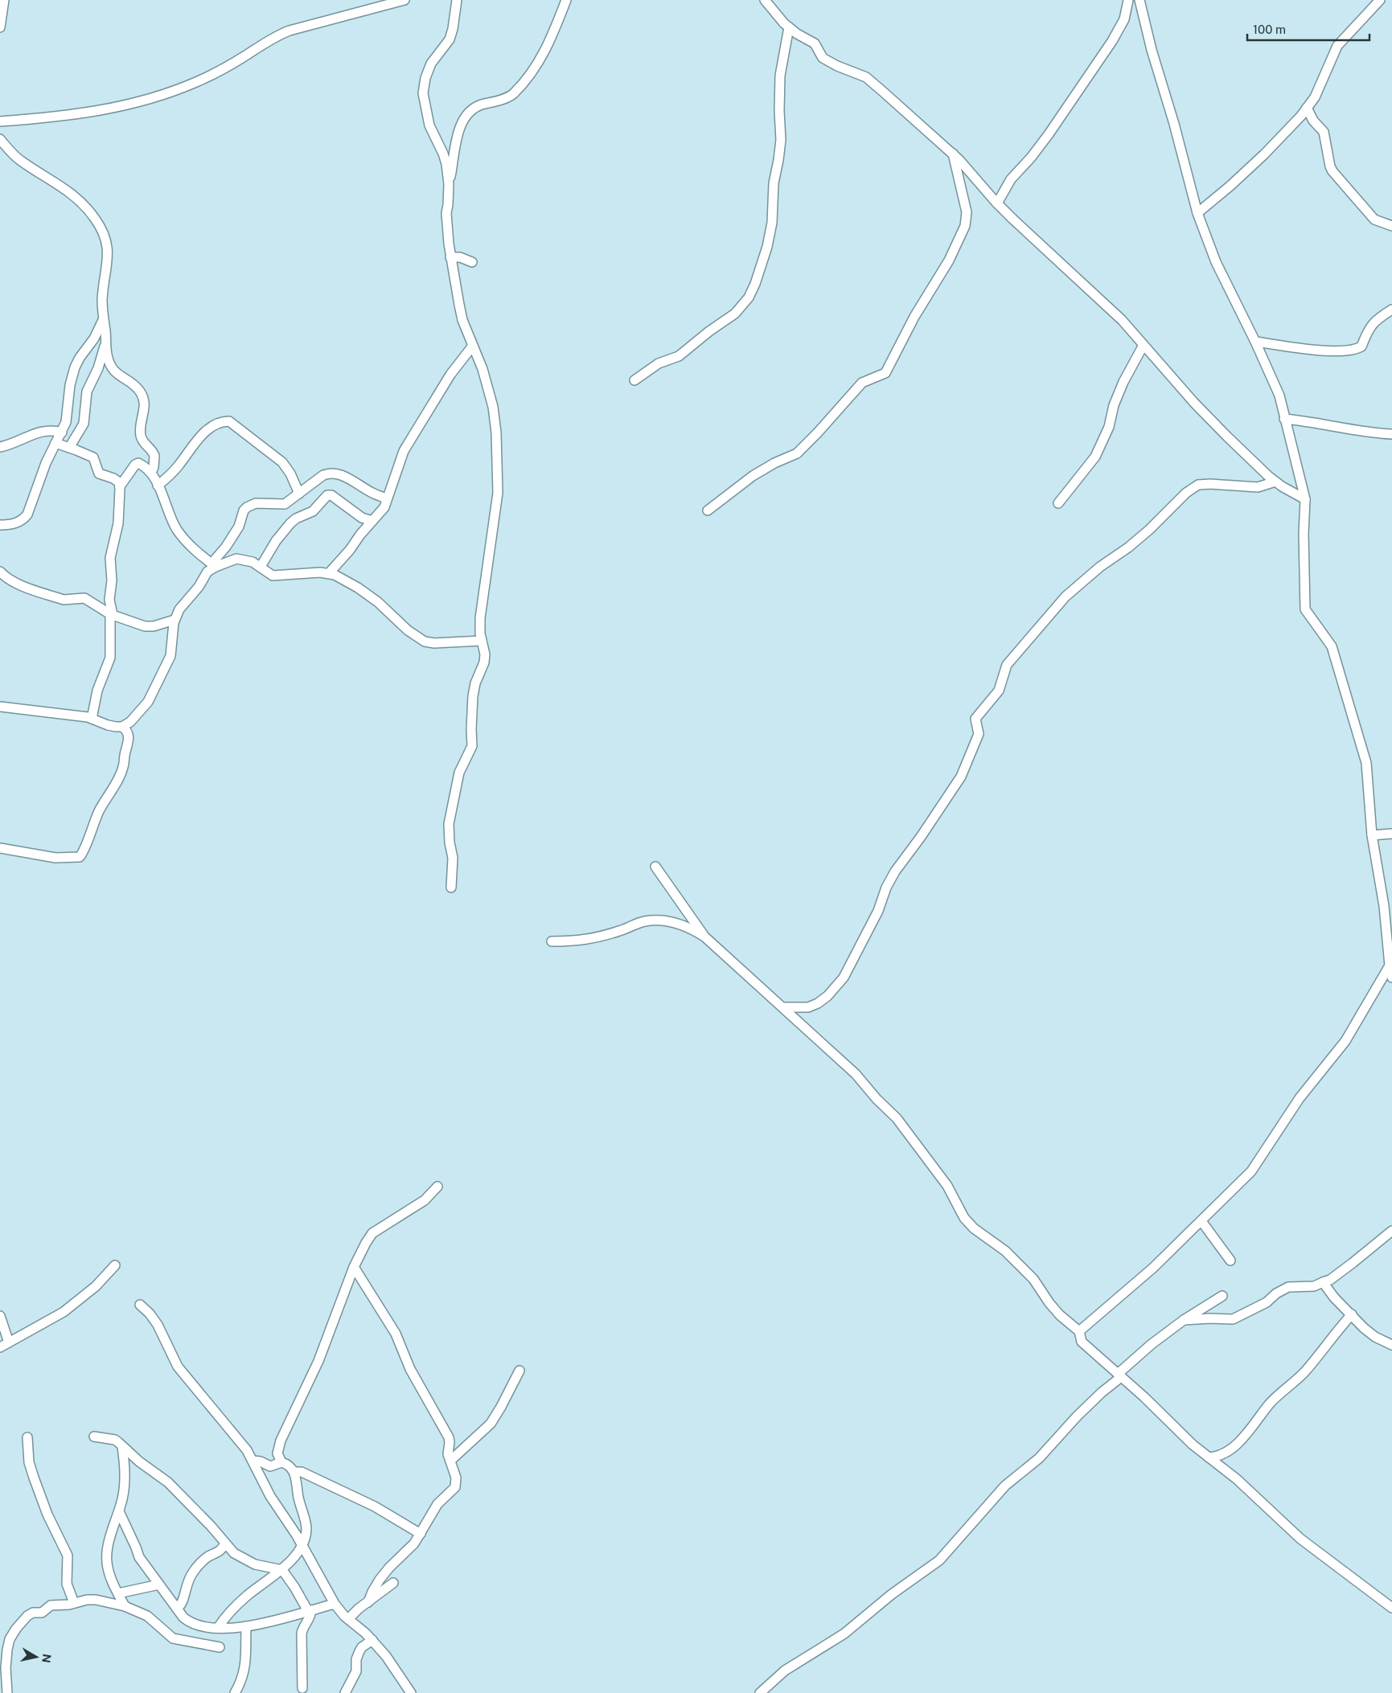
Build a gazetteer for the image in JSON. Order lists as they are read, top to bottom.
{
  "scale_bar": "100 m",
  "north": "right"
}
